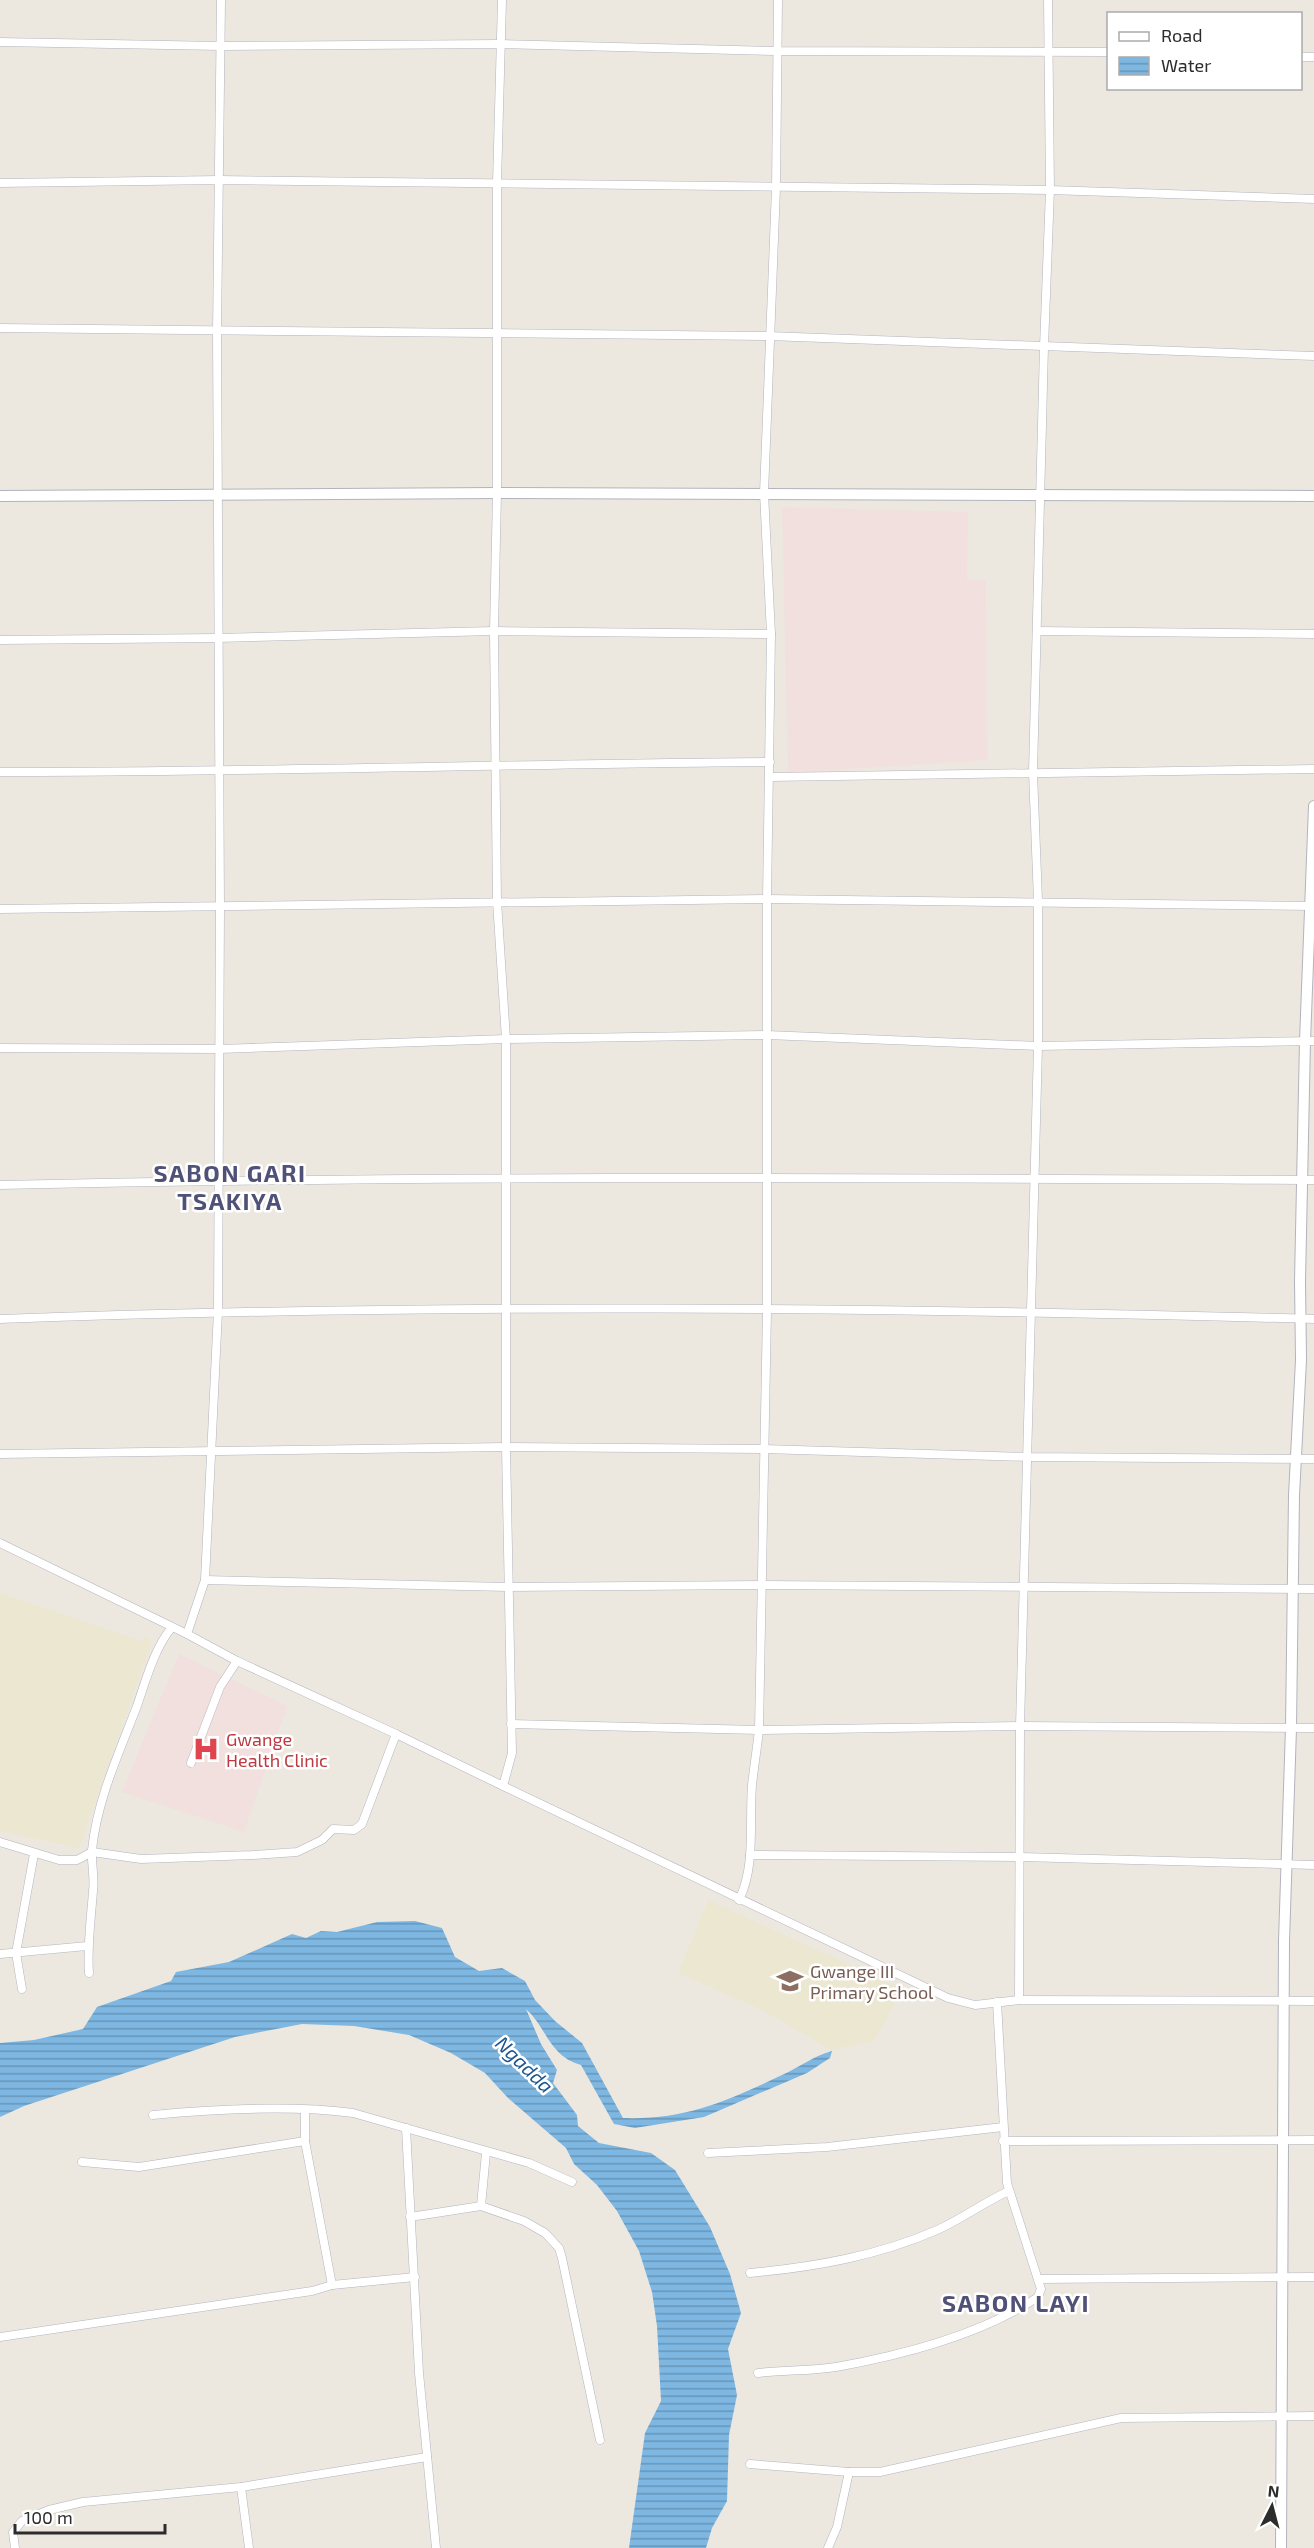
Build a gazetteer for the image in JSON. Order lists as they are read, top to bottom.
{
  "districts": ["SABON GARI TSAKIYA", "SABON LAYI"],
  "water": ["Ngadda"],
  "places": {
    "hospital": ["Gwange Health Clinic"],
    "school or university": ["Gwange III Primary School"]
  },
  "legend": ["Road", "Water"],
  "scale_bar": "100 m",
  "north": "top"
}
